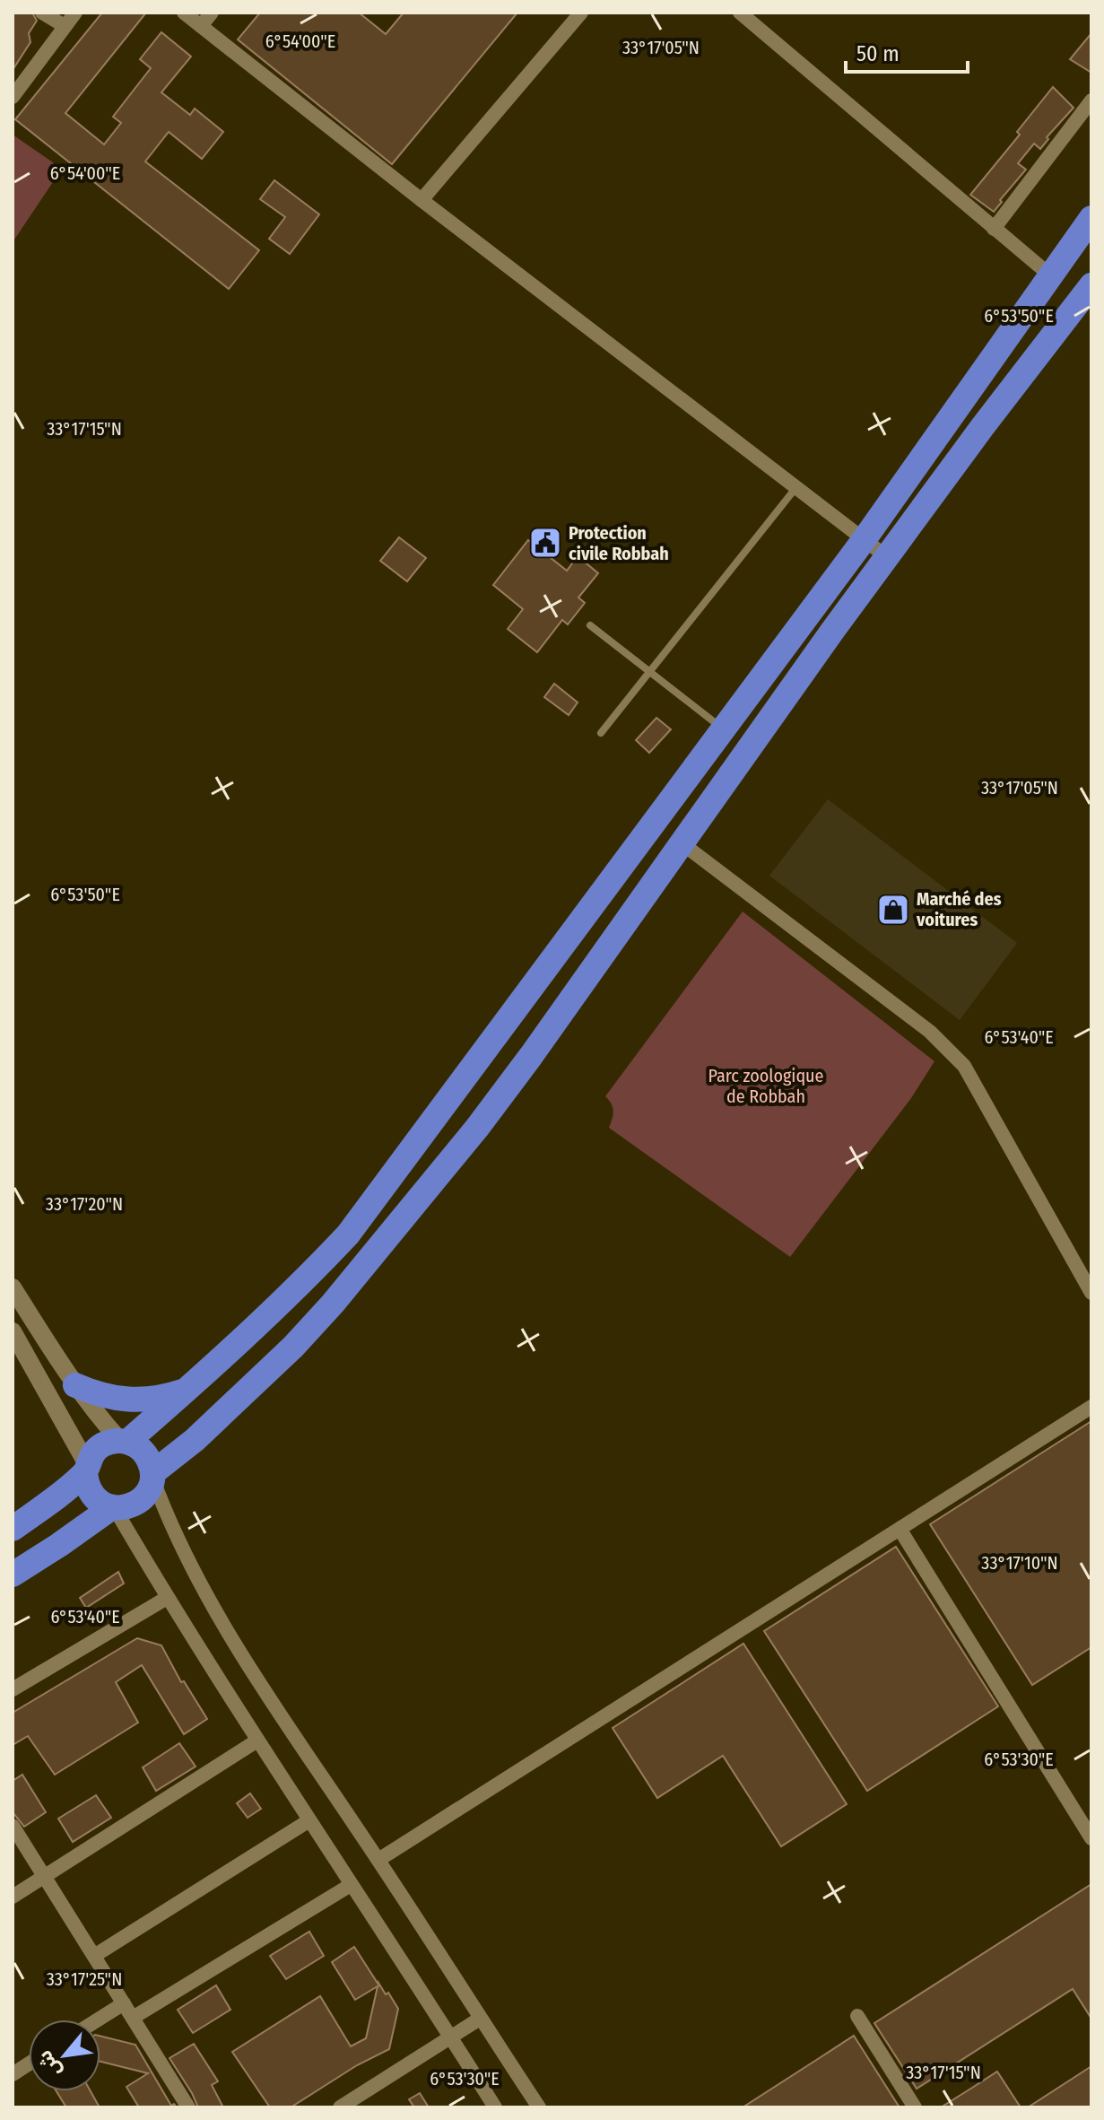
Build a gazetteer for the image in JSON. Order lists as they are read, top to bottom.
{
  "parks": ["Parc zoologique de Robbah"],
  "places": {
    "public building": ["Protection civile Robbah"],
    "shop": ["Marché des voitures"]
  },
  "scale_bar": "50 m",
  "north": "bottom left",
  "coordinates": [
    "6°54'00\"E",
    "33°17'05\"N",
    "6°53'50\"E",
    "33°17'15\"N",
    "6°53'40\"E",
    "33°17'20\"N",
    "33°17'10\"N",
    "6°53'30\"E",
    "33°17'25\"N"
  ]
}
